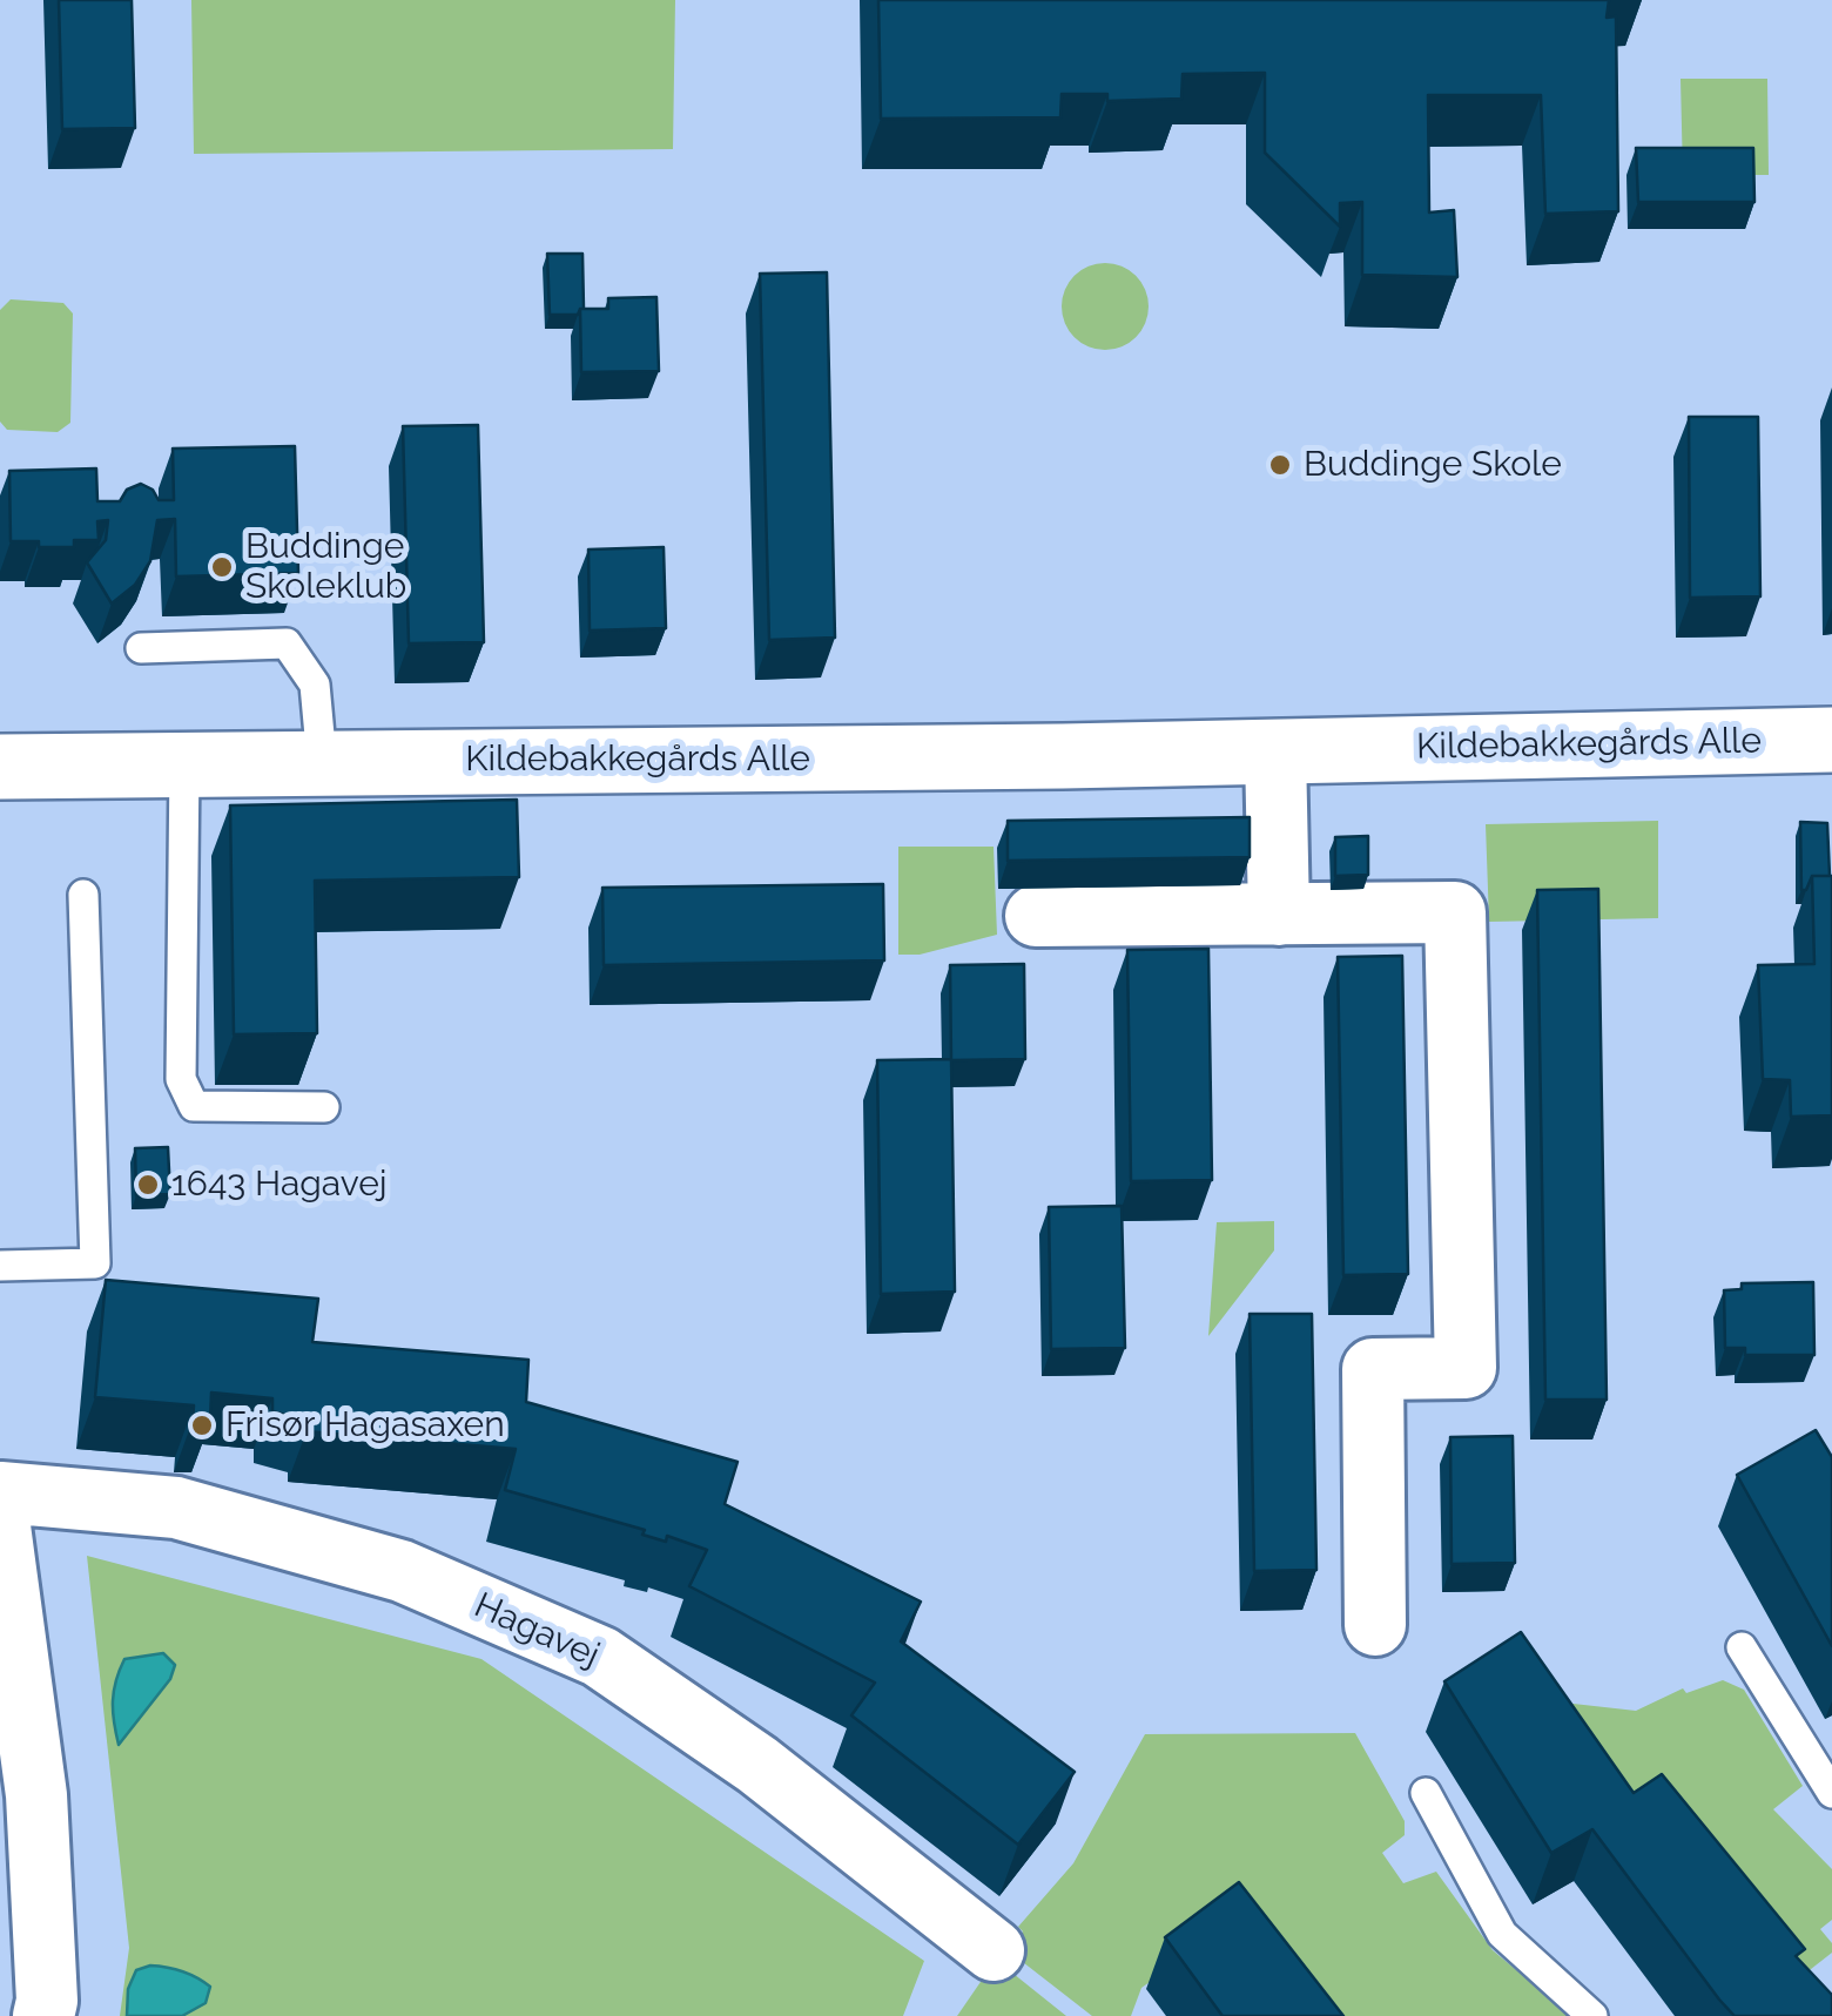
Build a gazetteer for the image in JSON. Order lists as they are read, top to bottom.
{
  "streets": {
    "street": ["Kildebakkegårds Alle", "Hagavej"]
  },
  "places": [
    "Buddinge Skole",
    "Buddinge Skoleklub",
    "1643 Hagavej",
    "Frisør Hagasaxen"
  ]
}
